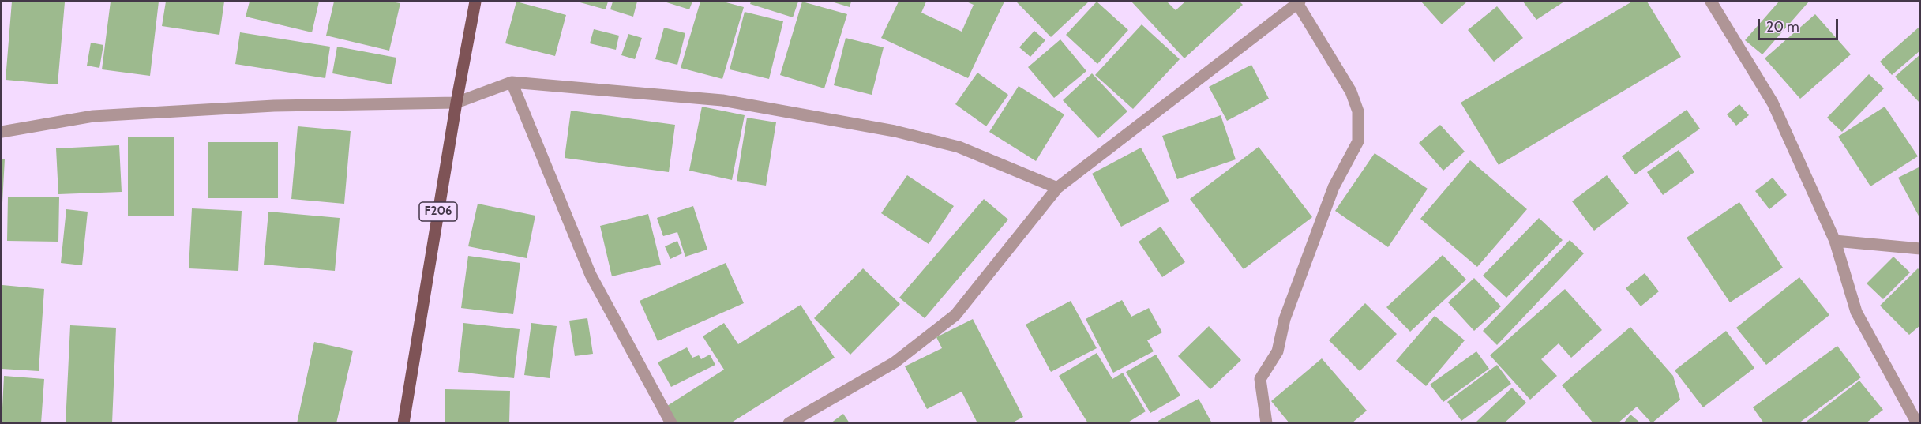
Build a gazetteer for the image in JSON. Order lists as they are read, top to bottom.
{
  "streets": {
    "main road": ["F206"]
  },
  "scale_bar": "20 m"
}
